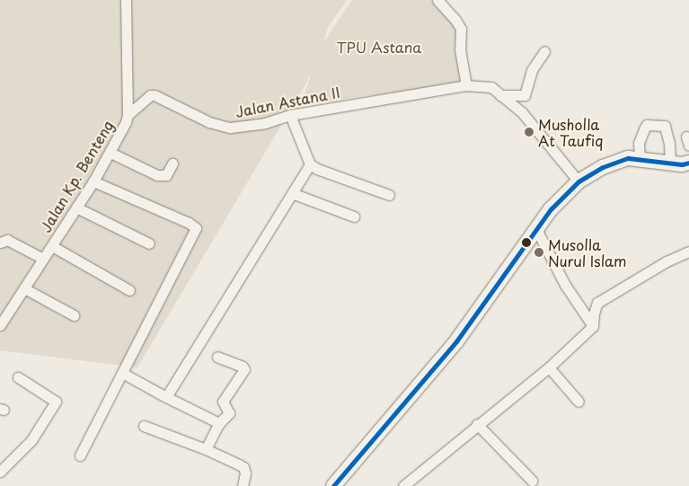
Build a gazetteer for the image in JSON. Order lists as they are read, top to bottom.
{
  "streets": {
    "street": ["Jalan Astana II", "Jalan Kp. Benteng"]
  },
  "crossings": [
    ["Jalan Astana II", "Jalan Kp. Benteng"]
  ],
  "parks": ["TPU Astana"],
  "places": ["Musholla At Taufiq", "Musolla Nurul Islam"]
}
